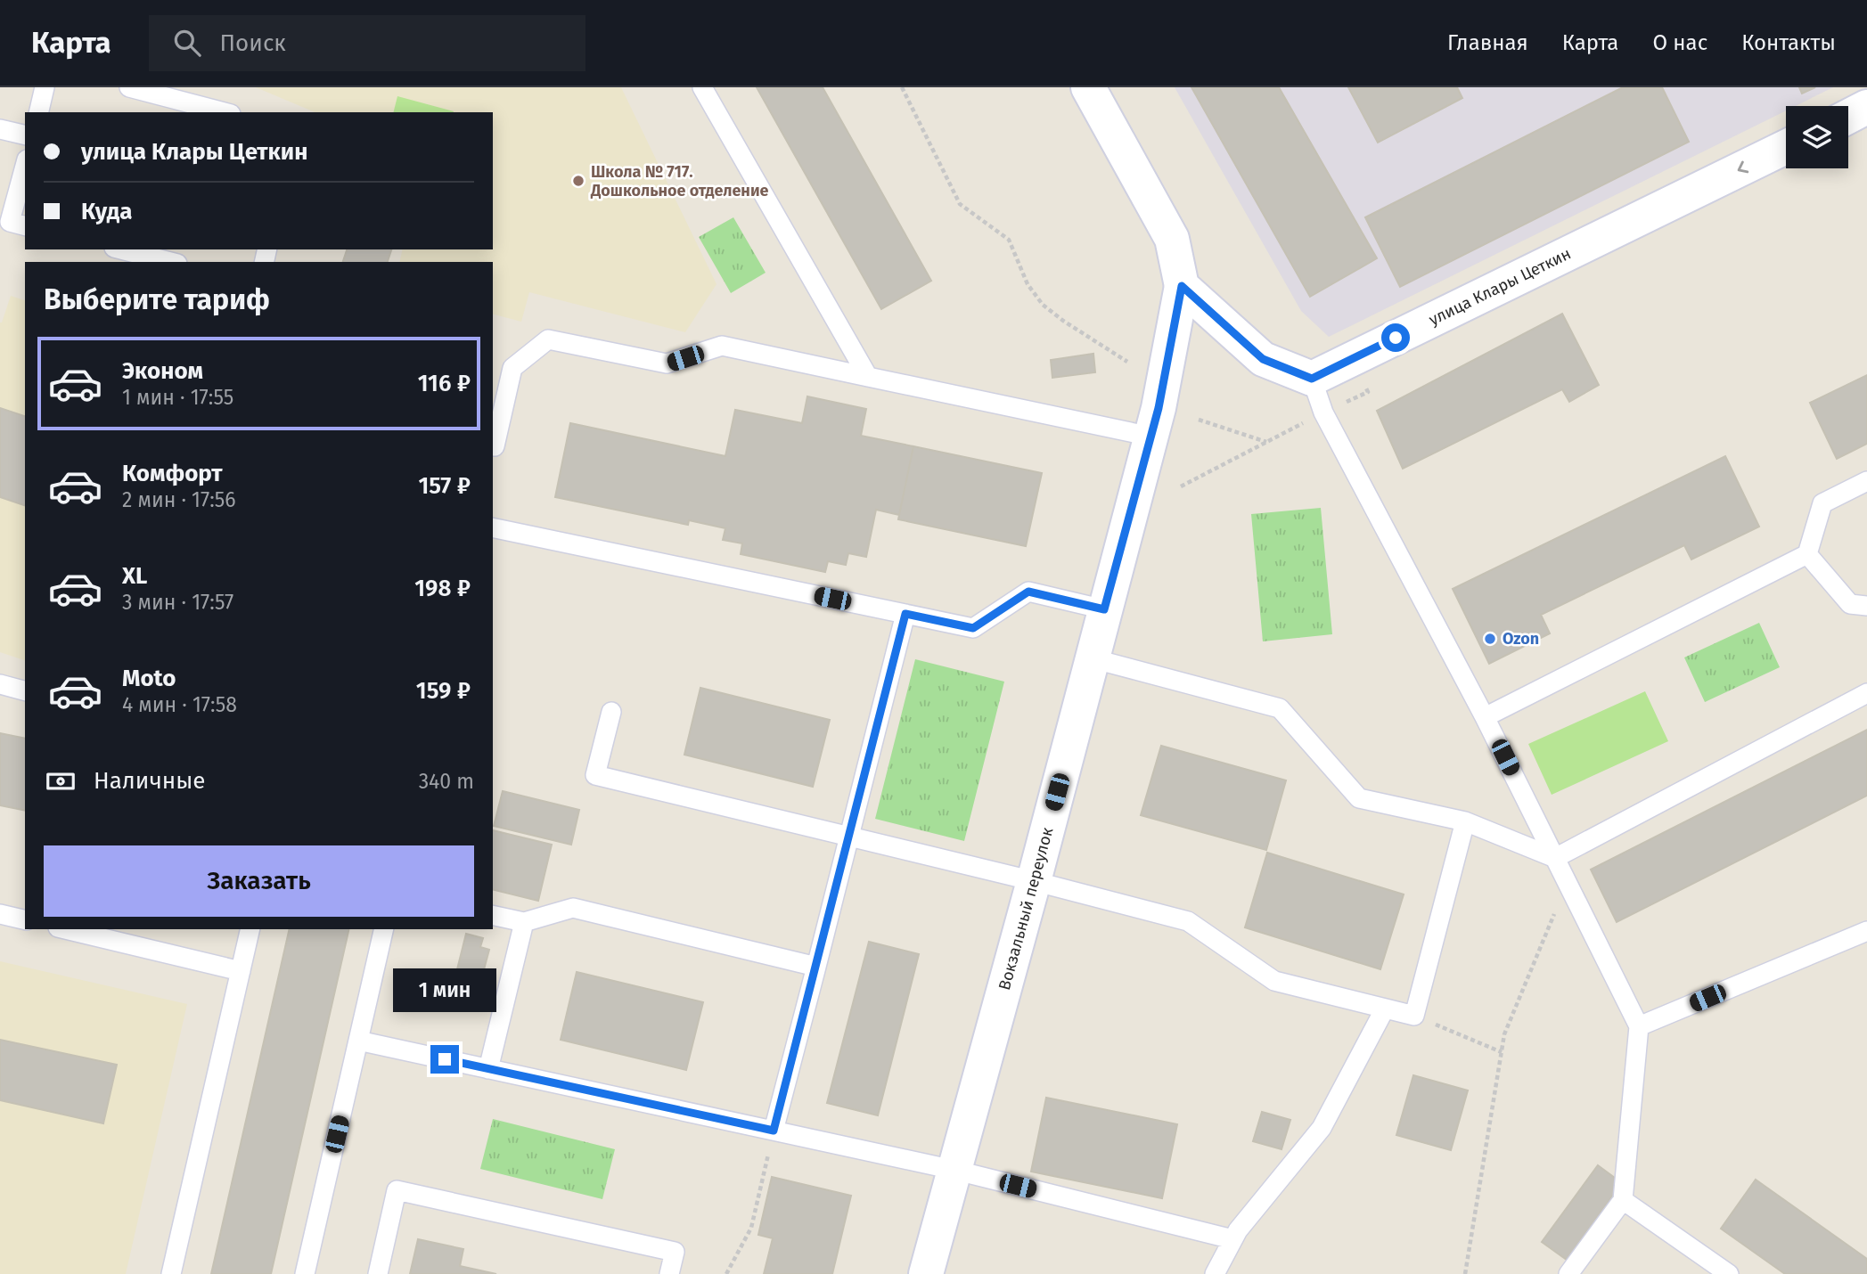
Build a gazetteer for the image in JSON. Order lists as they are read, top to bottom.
{
  "streets": {
    "street": ["улица Клары Цеткин", "Вокзальный переулок"]
  },
  "one_way": ["улица Клары Цеткин"],
  "places": ["Школа № 717. Дошкольное отделение", "Ozon"],
  "page": {
    "header": "Карта",
    "search": "Поиск",
    "nav": [
      "Главная",
      "Карта",
      "О нас",
      "Контакты"
    ],
    "banner": ["улица Клары Цеткин", "Куда"],
    "heading": "Выберите тариф",
    "list": [
      {
        "name": "Эконом",
        "note": "1 мин · 17:55",
        "value": "116 ₽"
      },
      {
        "name": "Комфорт",
        "note": "2 мин · 17:56",
        "value": "157 ₽"
      },
      {
        "name": "XL",
        "note": "3 мин · 17:57",
        "value": "198 ₽"
      },
      {
        "name": "Moto",
        "note": "4 мин · 17:58",
        "value": "159 ₽"
      }
    ],
    "pay": ["Наличные", "340 m"],
    "buttons": "Заказать",
    "bubble": "1 мин"
  }
}
